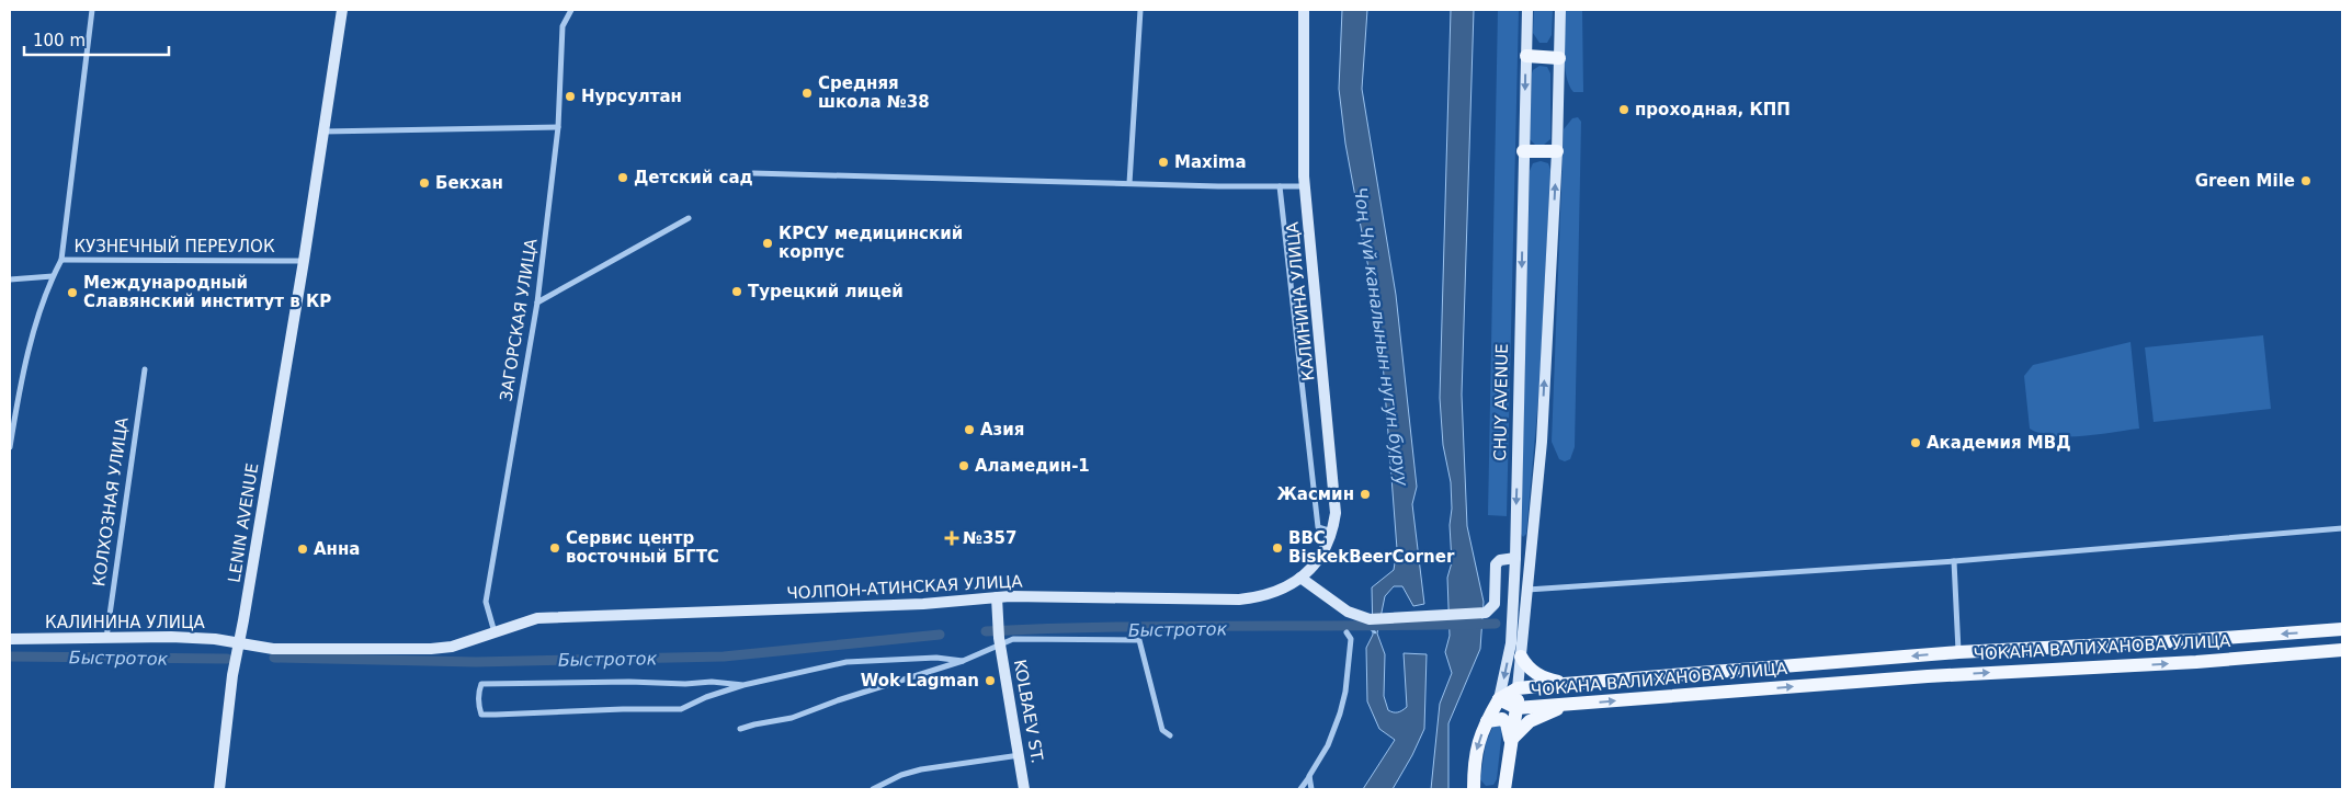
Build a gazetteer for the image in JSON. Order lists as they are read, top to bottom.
{
  "streets": {
    "main road": [
      "КАЛИНИНА УЛИЦА",
      "CHUY AVENUE",
      "LENIN AVENUE",
      "ЧОЛПОН-АТИНСКАЯ УЛИЦА",
      "ЧОКАНА ВАЛИХАНОВА УЛИЦА",
      "KOLBAEV ST."
    ],
    "street": ["КУЗНЕЧНЫЙ ПЕРЕУЛОК", "ЗАГОРСКАЯ УЛИЦА", "КОЛХОЗНАЯ УЛИЦА"]
  },
  "crossings": [
    ["КУЗНЕЧНЫЙ ПЕРЕУЛОК", "LENIN AVENUE"],
    ["КАЛИНИНА УЛИЦА", "КОЛХОЗНАЯ УЛИЦА"],
    ["КАЛИНИНА УЛИЦА", "LENIN AVENUE"],
    ["КАЛИНИНА УЛИЦА", "ЧОЛПОН-АТИНСКАЯ УЛИЦА"],
    ["ЗАГОРСКАЯ УЛИЦА", "ЧОЛПОН-АТИНСКАЯ УЛИЦА"],
    ["CHUY AVENUE", "ЧОКАНА ВАЛИХАНОВА УЛИЦА"],
    ["LENIN AVENUE", "ЧОЛПОН-АТИНСКАЯ УЛИЦА"],
    ["ЧОЛПОН-АТИНСКАЯ УЛИЦА", "KOLBAEV ST."]
  ],
  "water": ["Чоң Чүй каналынын нугун буруу", "Быстроток"],
  "places": {
    "other": [
      "Средняя школа №38",
      "Нурсултан",
      "проходная, КПП",
      "Maxima",
      "Детский сад",
      "Green Mile",
      "Бекхан",
      "КРСУ медицинский корпус",
      "Турецкий лицей",
      "Международный Славянский институт в КР",
      "Азия",
      "Академия МВД",
      "Аламедин-1",
      "Жасмин",
      "Сервис центр восточный БГТС",
      "BBC BiskekBeerCorner",
      "Анна",
      "Wok Lagman"
    ],
    "health": ["№357"]
  },
  "scale_bar": "100 m"
}
